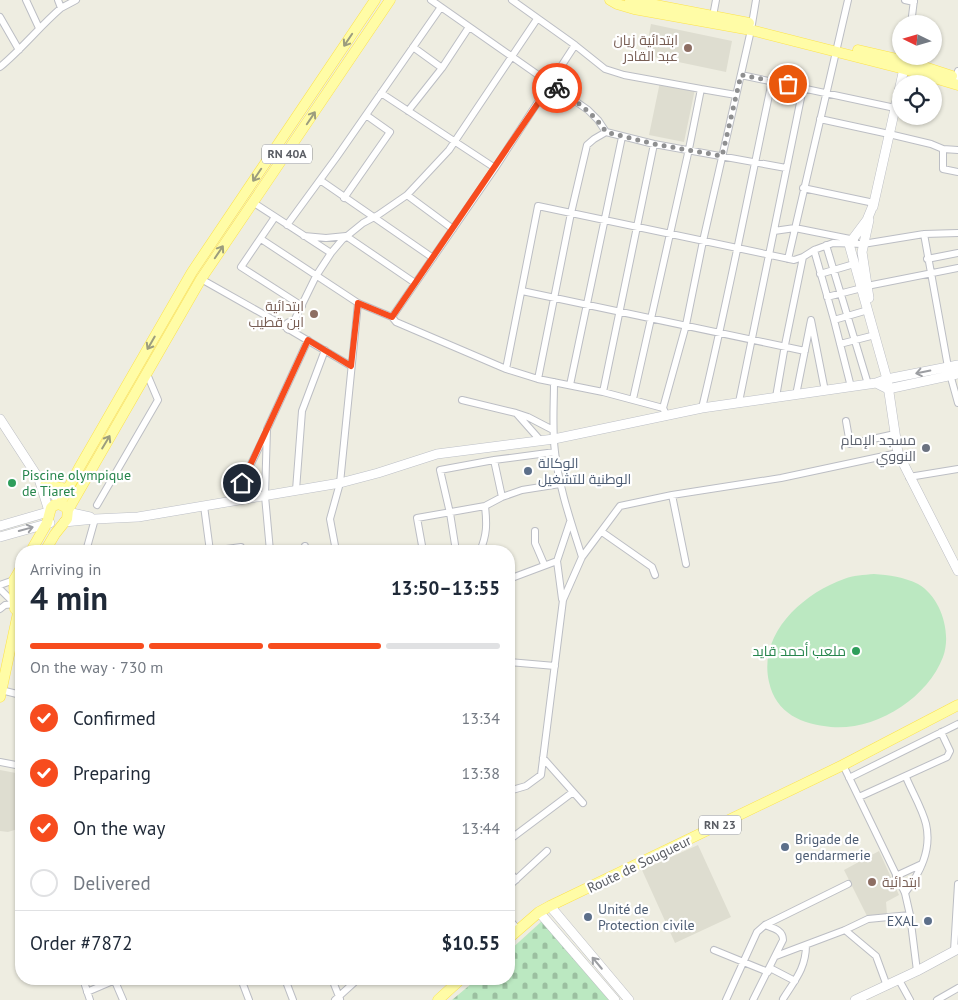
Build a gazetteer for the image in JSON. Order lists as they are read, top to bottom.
{
  "streets": {
    "main road": ["RN 40A", "RN 23", "Route de Sougueur"]
  },
  "crossings": [
    ["RN 23", "Route de Sougueur"]
  ],
  "places": [
    "ابتدائية زيان عبد القادر",
    "ابتدائية ابن قطيب",
    "مسجد الإمام النووي",
    "الوكالة الوطنية للتشغيل",
    "Piscine olympique de Tiaret",
    "ملعب أحمد قايد",
    "Brigade de gendarmerie",
    "ابتدائية",
    "Unité de Protection civile",
    "EXAL"
  ],
  "north": "left",
  "page": {
    "heading": ["4 min", "Arriving in", "13:50–13:55"],
    "panel": ["Order #7872", "$10.55"],
    "bar": "On the way · 730 m",
    "list": [
      ["Confirmed", "13:34"],
      ["Preparing", "13:38"],
      ["On the way", "13:44"],
      "Delivered"
    ]
  }
}
